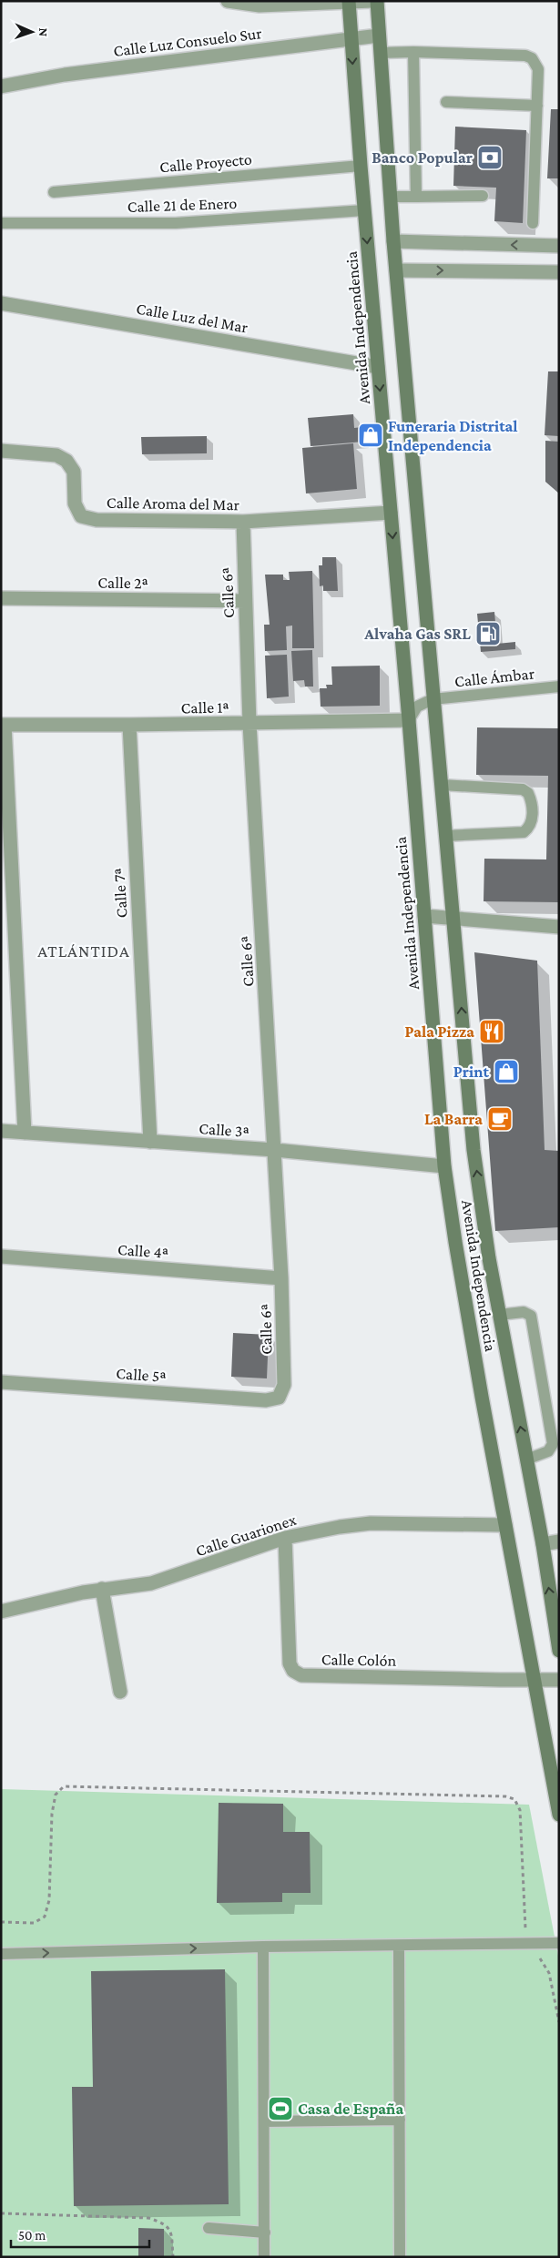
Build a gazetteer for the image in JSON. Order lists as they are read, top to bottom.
{
  "streets": {
    "main road": ["Avenida Independencia"],
    "street": [
      "Calle Luz Consuelo Sur",
      "Calle Luz del Mar",
      "Calle Aroma del Mar",
      "Calle 2ª",
      "Calle 6ª",
      "Calle 1ª",
      "Calle 7ª",
      "Calle 3ª",
      "Calle 4ª",
      "Calle 5ª",
      "Calle Guarionex",
      "Calle Colón"
    ],
    "lane": ["Calle Proyecto", "Calle 21 de Enero", "Calle Ámbar"]
  },
  "crossings": [
    ["Calle Luz Consuelo Sur", "Avenida Independencia"],
    ["Calle Proyecto", "Avenida Independencia"],
    ["Calle 21 de Enero", "Avenida Independencia"],
    ["Calle Luz del Mar", "Avenida Independencia"],
    ["Avenida Independencia", "Calle Aroma del Mar"],
    ["Avenida Independencia", "Calle Ámbar"],
    ["Avenida Independencia", "Calle 1ª"],
    ["Avenida Independencia", "Calle 3ª"],
    ["Avenida Independencia", "Calle Guarionex"],
    ["Avenida Independencia", "Calle Colón"],
    ["Calle Aroma del Mar", "Calle 6ª"],
    ["Calle 2ª", "Calle 6ª"],
    ["Calle 6ª", "Calle 1ª"],
    ["Calle 6ª", "Calle 3ª"],
    ["Calle 6ª", "Calle 4ª"],
    ["Calle 6ª", "Calle 5ª"],
    ["Calle 1ª", "Calle 7ª"],
    ["Calle 7ª", "Calle 3ª"],
    ["Calle Guarionex", "Calle Colón"]
  ],
  "districts": ["ATLÁNTIDA"],
  "places": {
    "bank": ["Banco Popular"],
    "shop": ["Funeraria Distrital Independencia", "Print"],
    "fuel station": ["Alvaha Gas SRL"],
    "restaurant": ["Pala Pizza"],
    "cafe": ["La Barra"],
    "sports": ["Casa de España"]
  },
  "scale_bar": "50 m",
  "north": "right"
}
